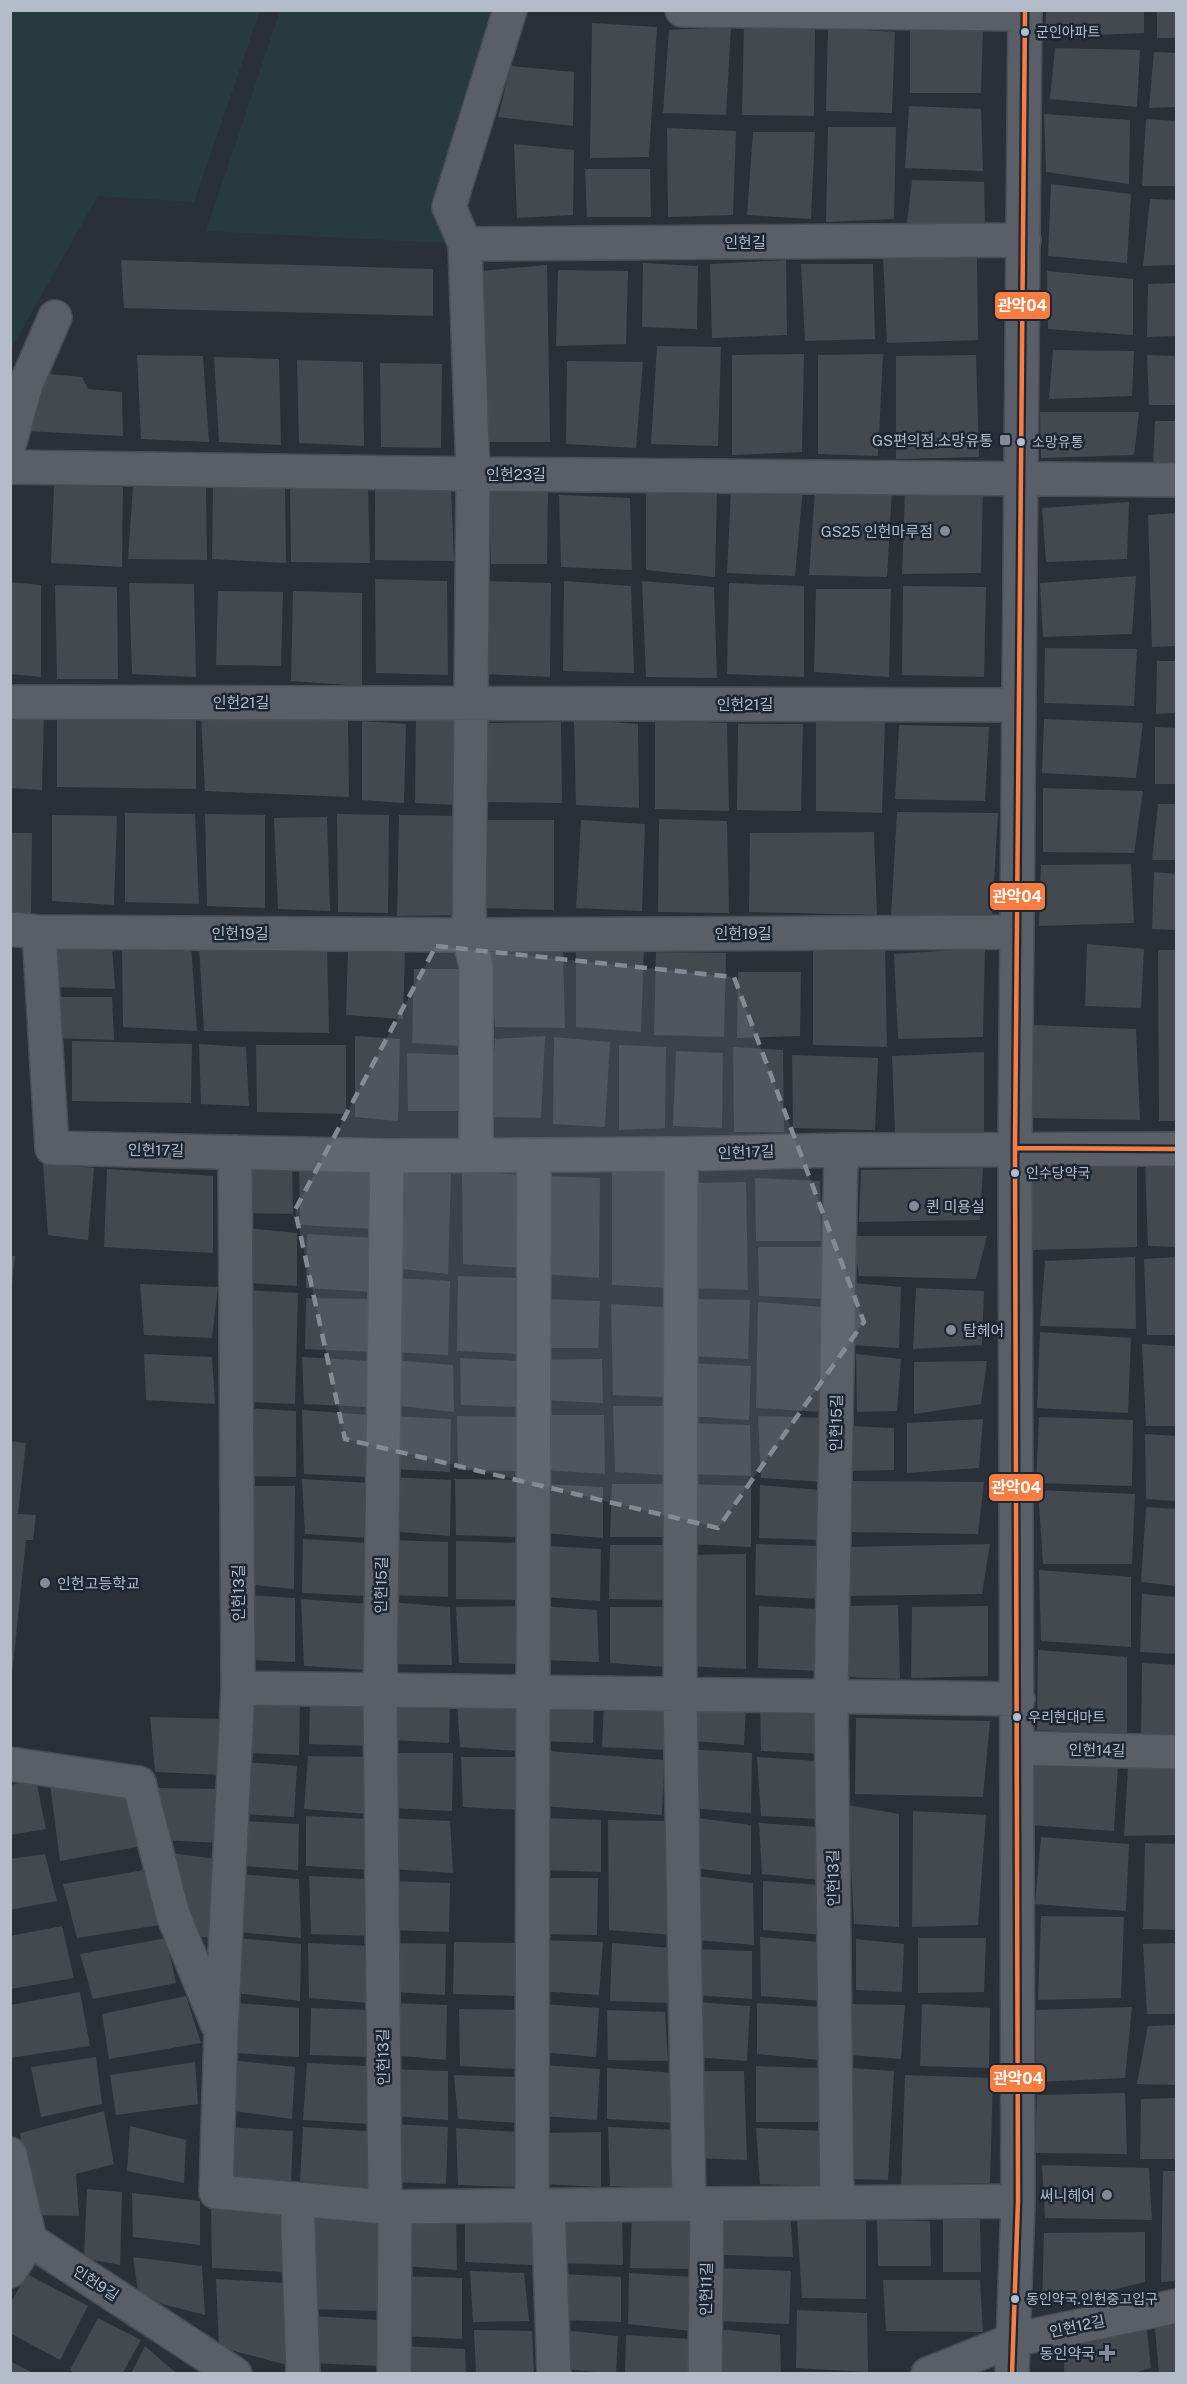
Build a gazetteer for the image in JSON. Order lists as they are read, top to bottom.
{
  "streets": {
    "street": [
      "인헌길",
      "인헌23길",
      "인헌21길",
      "인헌19길",
      "인헌17길",
      "인헌15길",
      "인헌13길",
      "인헌14길",
      "인헌9길",
      "인헌11길",
      "인헌12길"
    ]
  },
  "crossings": [
    ["인헌19길", "인헌17길"],
    ["인헌17길", "인헌15길"],
    ["인헌17길", "인헌13길"],
    ["인헌15길", "인헌13길"],
    ["인헌13길", "인헌11길"]
  ],
  "places": {
    "other": [
      "군인아파트",
      "소망유통",
      "GS25 인헌마루점",
      "인수당약국",
      "퀸 미용실",
      "탑헤어",
      "인헌고등학교",
      "우리현대마트",
      "써니헤어",
      "동인약국.인헌중고입구"
    ],
    "transit": ["GS편의점.소망유통"],
    "health": ["동인약국"]
  },
  "lines": ["transit line 관악04"]
}
